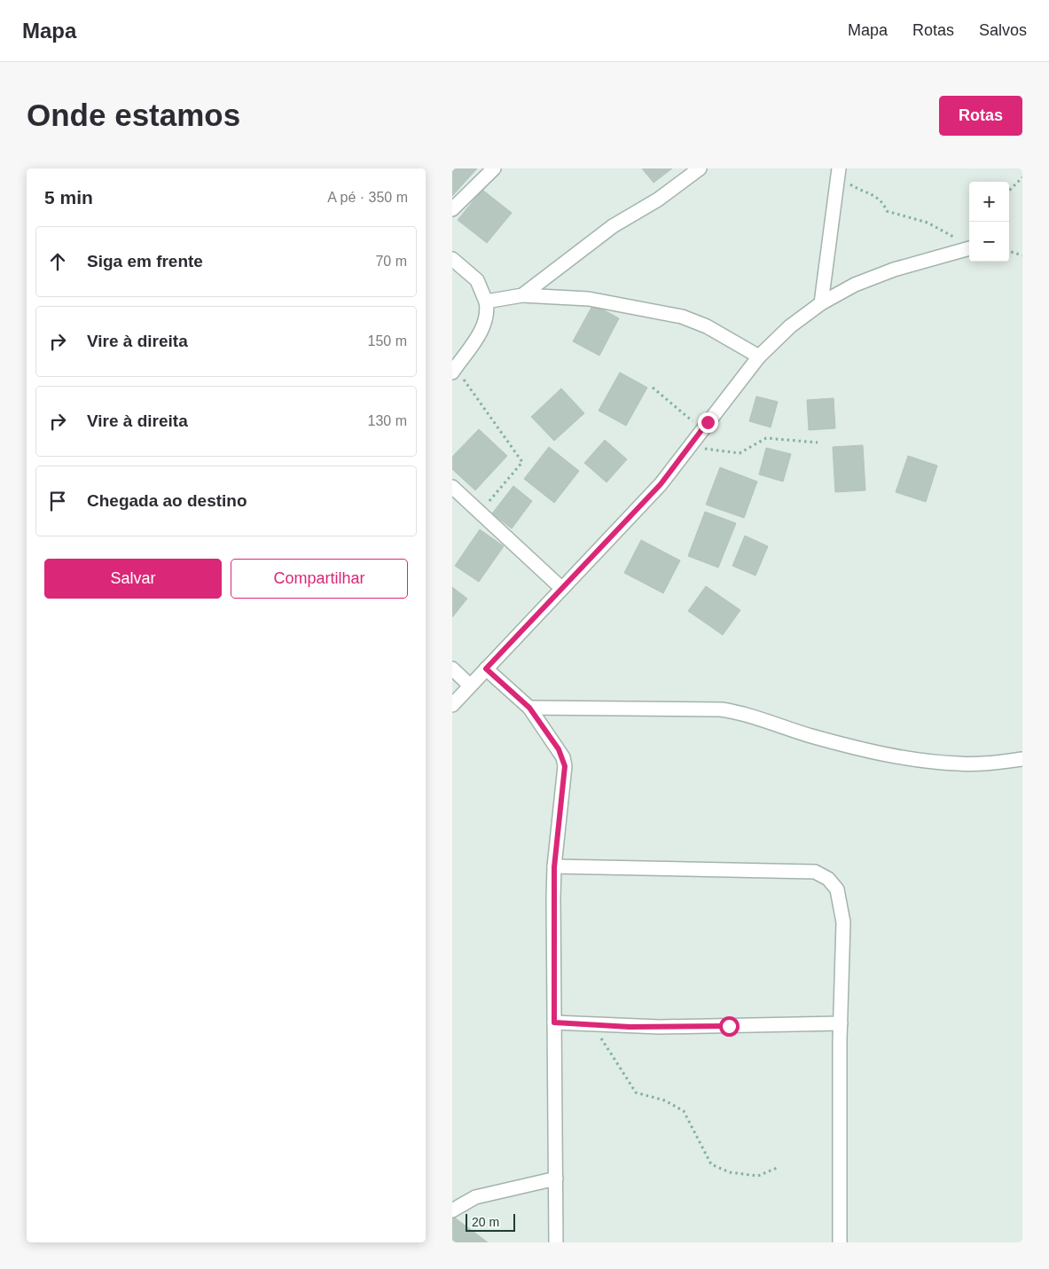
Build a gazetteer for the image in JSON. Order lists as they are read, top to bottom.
{
  "scale_bar": "20 m",
  "page": {
    "header": "Mapa",
    "nav": ["Mapa", "Rotas", "Salvos"],
    "buttons": [
      "Rotas",
      ["Salvar", "Compartilhar"]
    ],
    "title": "Onde estamos",
    "heading": ["5 min", "A pé · 350 m"],
    "map_buttons": ["+", "−"],
    "list": [
      ["Siga em frente", "70 m"],
      ["Vire à direita", "150 m"],
      ["Vire à direita", "130 m"],
      "Chegada ao destino"
    ],
    "scale": "20 m"
  }
}
